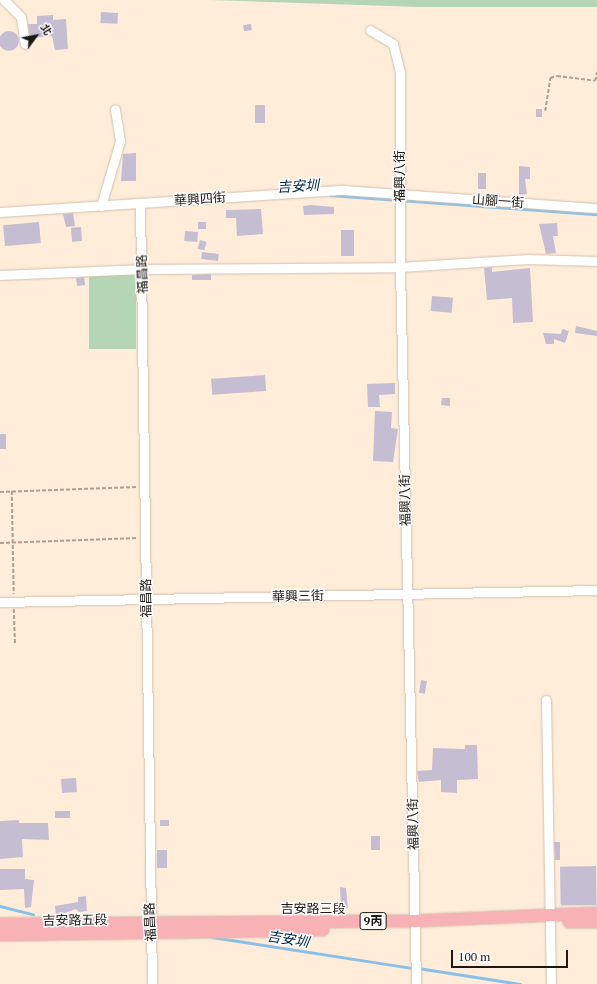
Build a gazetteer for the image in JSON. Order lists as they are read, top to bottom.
{
  "streets": {
    "main road": ["吉安路三段", "吉安路五段", "9丙"],
    "street": [
      "福興八街",
      "華興四街",
      "山腳一街",
      "福昌路",
      "華興三街"
    ]
  },
  "crossings": [
    ["福興八街", "華興四街"],
    ["福興八街", "山腳一街"],
    ["福興八街", "華興三街"],
    ["福興八街", "吉安路三段"],
    ["華興四街", "山腳一街"],
    ["華興四街", "福昌路"],
    ["福昌路", "華興三街"],
    ["福昌路", "吉安路三段"],
    ["福昌路", "吉安路五段"],
    ["吉安路三段", "吉安路五段"]
  ],
  "water": ["吉安圳"],
  "scale_bar": "100 m",
  "north": "top right"
}
